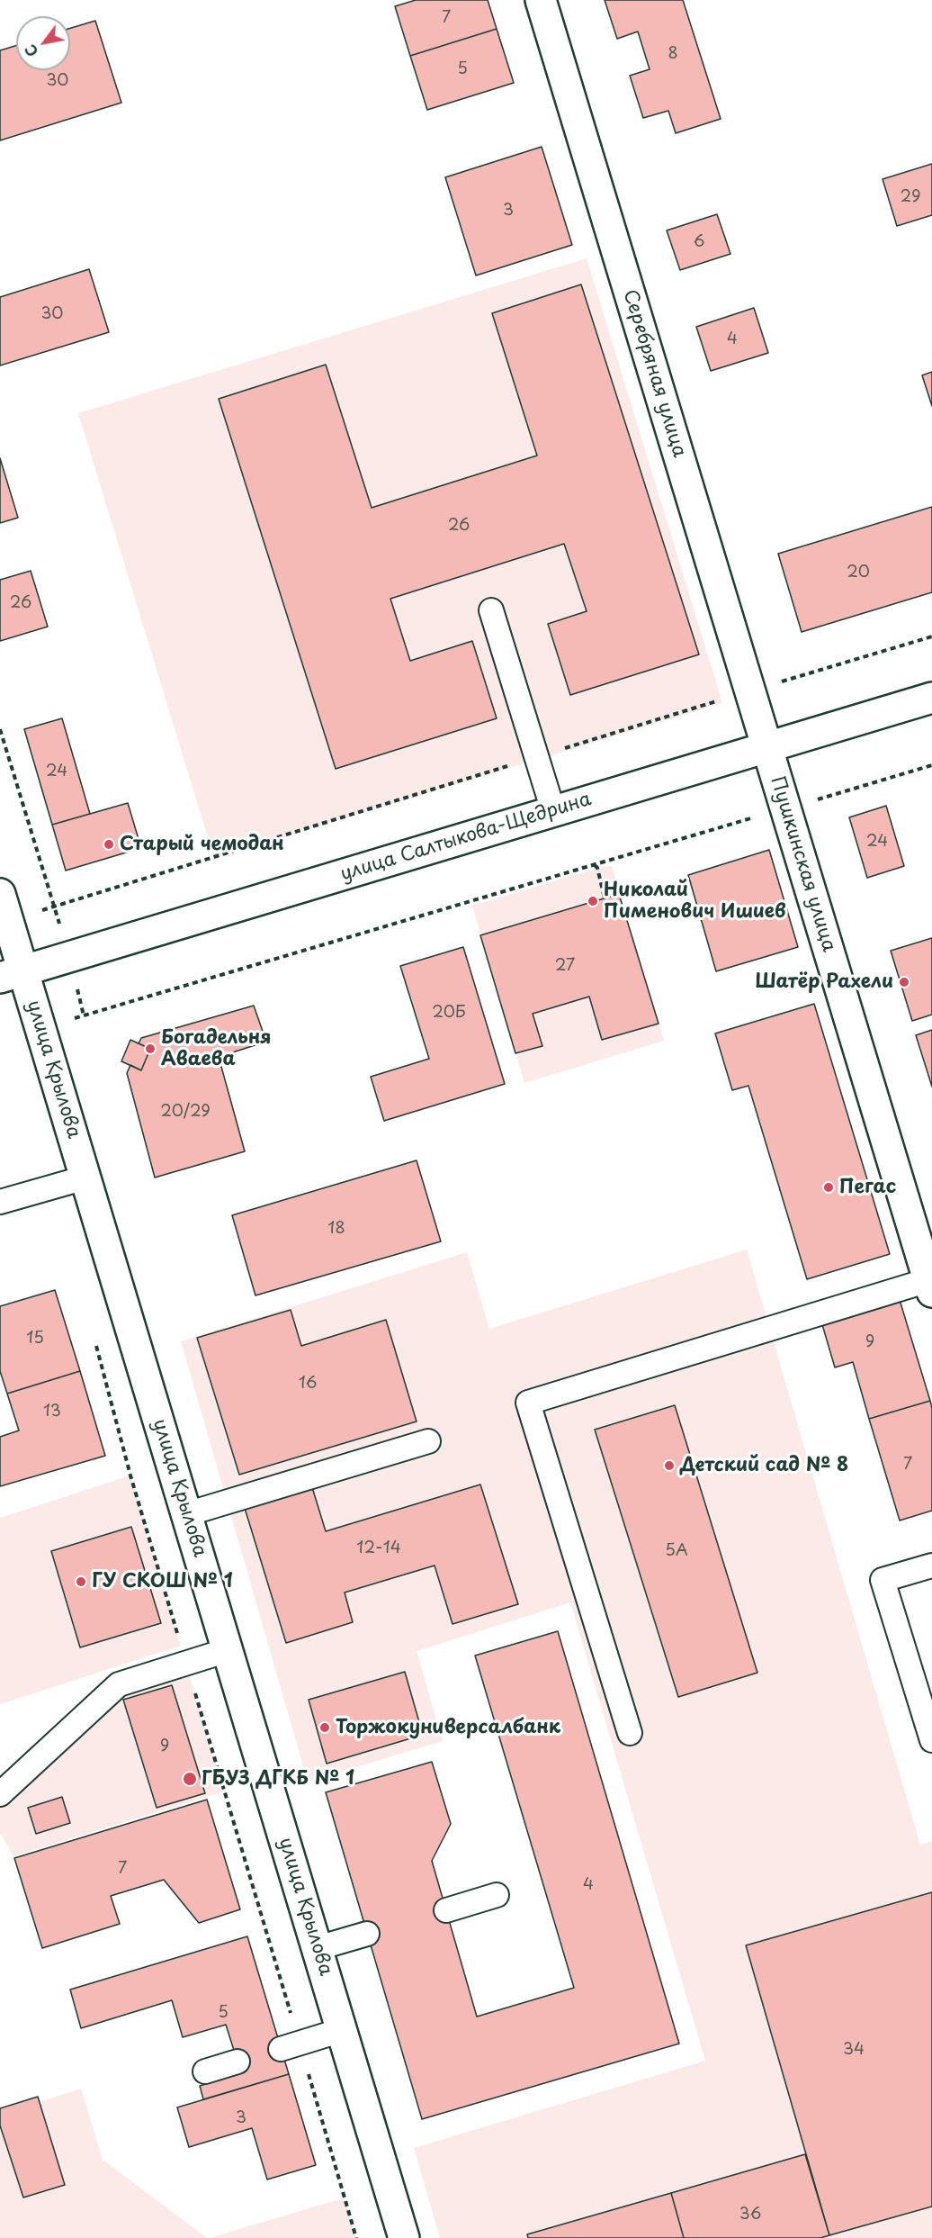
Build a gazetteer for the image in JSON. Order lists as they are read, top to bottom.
{
  "streets": {
    "street": [
      "Серебряная улица",
      "улица Салтыкова-Щедрина",
      "Пушкинская улица",
      "улица Крылова"
    ]
  },
  "crossings": [
    ["Серебряная улица", "улица Салтыкова-Щедрина"],
    ["Серебряная улица", "Пушкинская улица"],
    ["улица Салтыкова-Щедрина", "Пушкинская улица"],
    ["улица Салтыкова-Щедрина", "улица Крылова"]
  ],
  "places": [
    "Старый чемодан",
    "Николай Пименович Ишиев",
    "Шатёр Рахели",
    "Богадельня Аваева",
    "Пегас",
    "Детский сад № 8",
    "ГУ СКОШ № 1",
    "Торжокуниверсалбанк",
    "ГБУЗ ДГКБ № 1"
  ],
  "house_numbers": [
    "7",
    "8",
    "5",
    "30",
    "29",
    "3",
    "6",
    "30",
    "4",
    "26",
    "20",
    "26",
    "24",
    "24",
    "27",
    "20Б",
    "20/29",
    "18",
    "15",
    "9",
    "16",
    "13",
    "7",
    "12-14",
    "5А",
    "9",
    "7",
    "4",
    "5",
    "34",
    "3",
    "36"
  ],
  "north": "bottom left"
}
